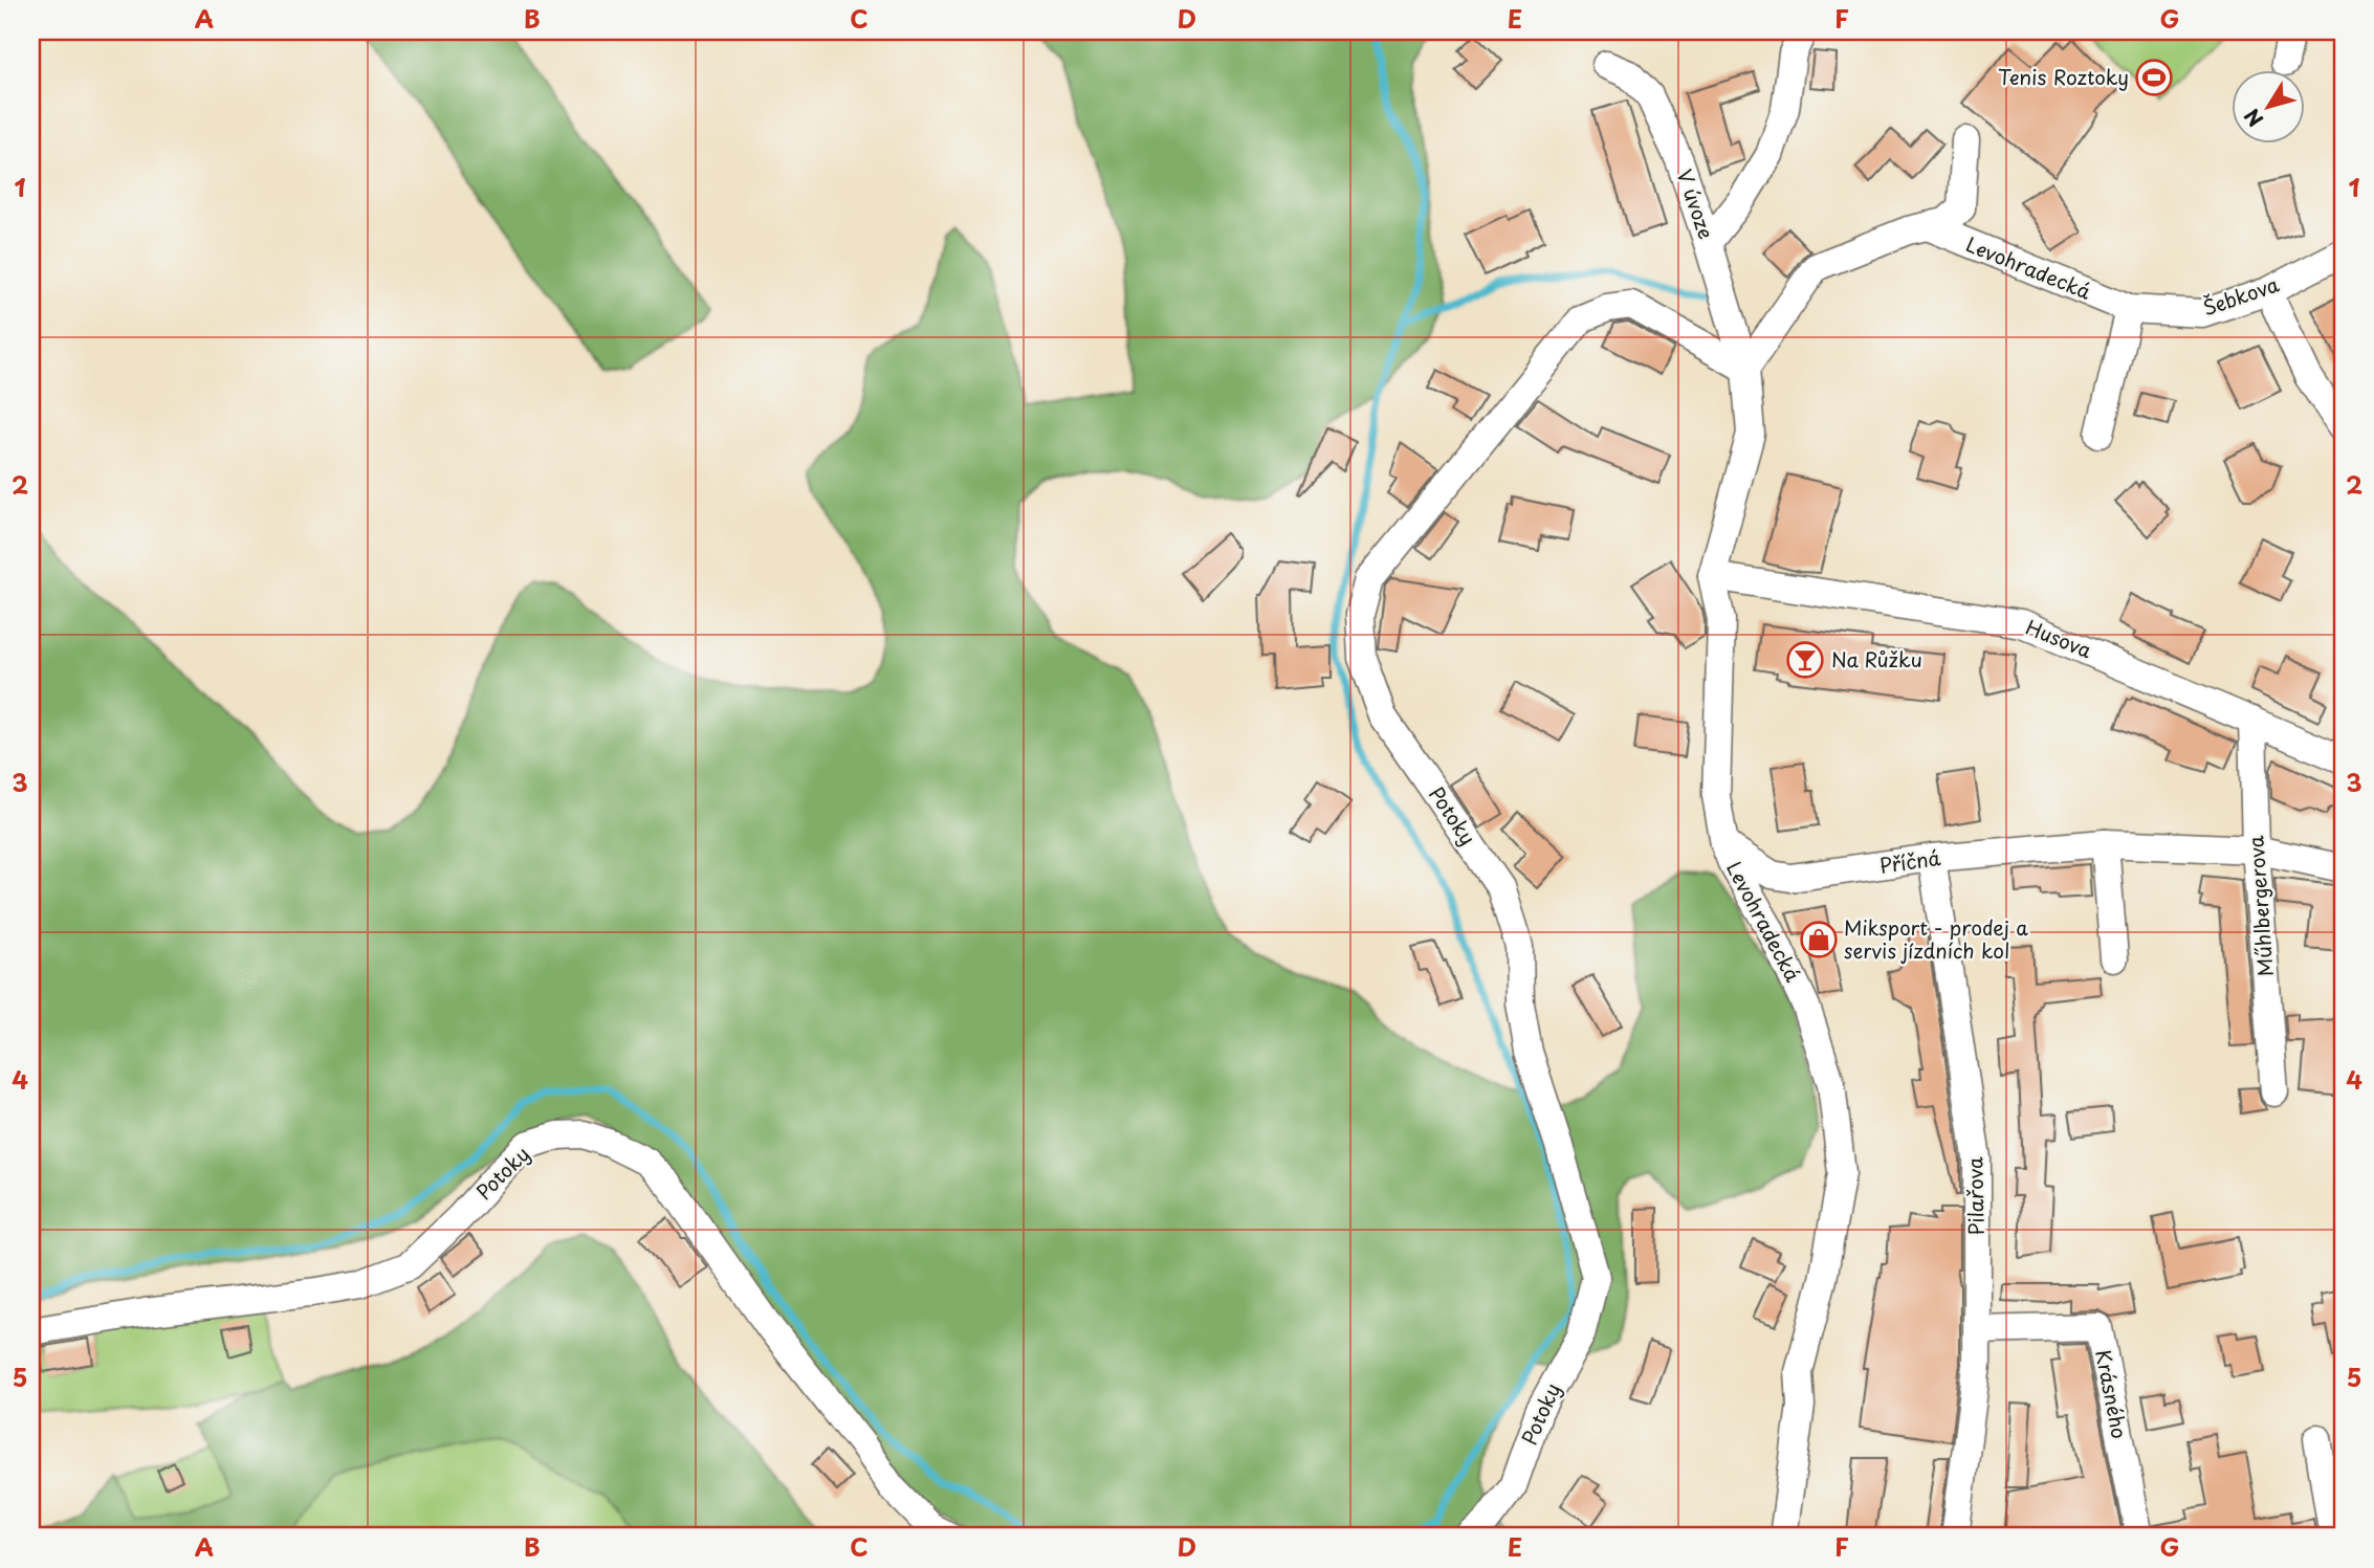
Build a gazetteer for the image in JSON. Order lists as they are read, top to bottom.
{
  "streets": {
    "street": [
      "V úvoze",
      "Levohradecká",
      "Šebkova",
      "Husova",
      "Potoky",
      "Příčná",
      "Műhlbergerova",
      "Pilařova",
      "Krásného"
    ]
  },
  "crossings": [
    ["V úvoze", "Levohradecká"],
    ["V úvoze", "Potoky"],
    ["Levohradecká", "Šebkova"],
    ["Levohradecká", "Husova"],
    ["Levohradecká", "Potoky"],
    ["Levohradecká", "Příčná"],
    ["Husova", "Műhlbergerova"],
    ["Příčná", "Műhlbergerova"],
    ["Příčná", "Pilařova"],
    ["Pilařova", "Krásného"]
  ],
  "places": {
    "sports": ["Tenis Roztoky"],
    "bar": ["Na Růžku"],
    "shop": ["Miksport - prodej a servis jízdních kol"]
  },
  "north": "bottom left",
  "grid": {
    "columns": [
      "A",
      "B",
      "C",
      "D",
      "E",
      "F",
      "G"
    ],
    "rows": [
      "1",
      "2",
      "3",
      "4",
      "5"
    ]
  }
}
